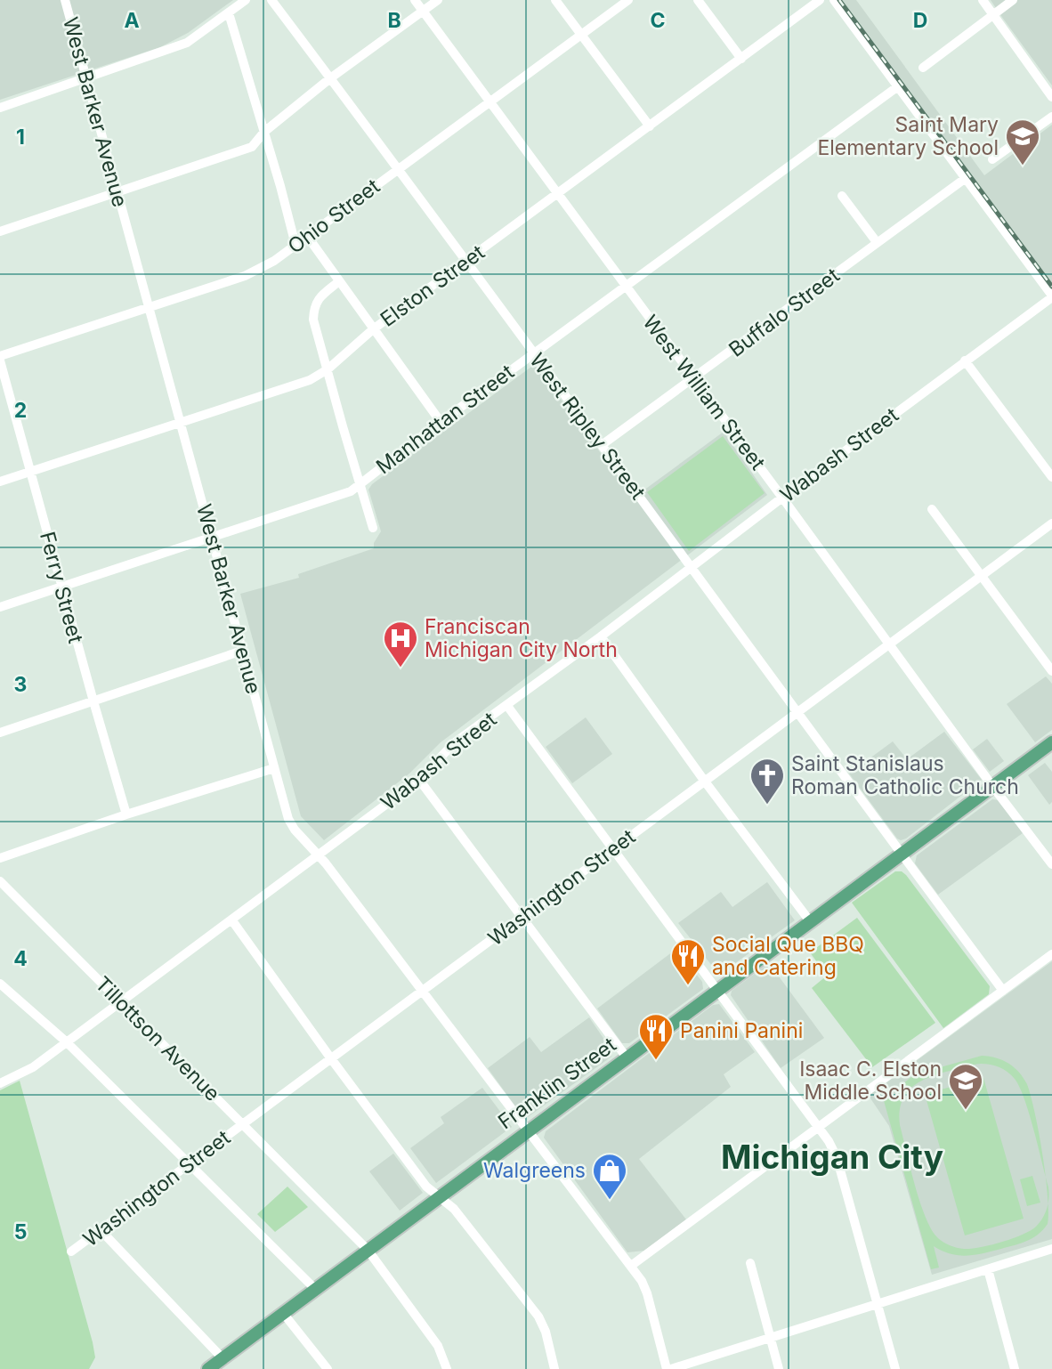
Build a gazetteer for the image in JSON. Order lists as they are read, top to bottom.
{
  "streets": {
    "main road": ["Franklin Street"],
    "street": [
      "West Barker Avenue",
      "Ohio Street",
      "Elston Street",
      "Buffalo Street",
      "West William Street",
      "Manhattan Street",
      "West Ripley Street",
      "Wabash Street",
      "Ferry Street",
      "Washington Street",
      "Tillottson Avenue"
    ]
  },
  "crossings": [
    ["West Barker Avenue", "Ohio Street"],
    ["West Barker Avenue", "Elston Street"],
    ["West Barker Avenue", "Manhattan Street"],
    ["West Barker Avenue", "Wabash Street"],
    ["West Barker Avenue", "Washington Street"],
    ["West Barker Avenue", "Franklin Street"],
    ["Ohio Street", "West William Street"],
    ["Ohio Street", "West Ripley Street"],
    ["Ohio Street", "Ferry Street"],
    ["Elston Street", "West William Street"],
    ["Elston Street", "West Ripley Street"],
    ["Elston Street", "Ferry Street"],
    ["Buffalo Street", "West William Street"],
    ["Buffalo Street", "West Ripley Street"],
    ["West William Street", "Manhattan Street"],
    ["West William Street", "Wabash Street"],
    ["West William Street", "Washington Street"],
    ["West William Street", "Franklin Street"],
    ["Manhattan Street", "West Ripley Street"],
    ["Manhattan Street", "Ferry Street"],
    ["West Ripley Street", "Wabash Street"],
    ["West Ripley Street", "Washington Street"],
    ["West Ripley Street", "Franklin Street"],
    ["Wabash Street", "Tillottson Avenue"],
    ["Washington Street", "Tillottson Avenue"],
    ["Tillottson Avenue", "Franklin Street"]
  ],
  "districts": ["Michigan City"],
  "places": {
    "school or university": ["Saint Mary Elementary School", "Isaac C. Elston Middle School"],
    "hospital": ["Franciscan Michigan City North"],
    "church": ["Saint Stanislaus Roman Catholic Church"],
    "restaurant": ["Social Que BBQ and Catering", "Panini Panini"],
    "shop": ["Walgreens"]
  },
  "grid": {
    "columns": [
      "A",
      "B",
      "C",
      "D"
    ],
    "rows": [
      "1",
      "2",
      "3",
      "4",
      "5"
    ]
  }
}
